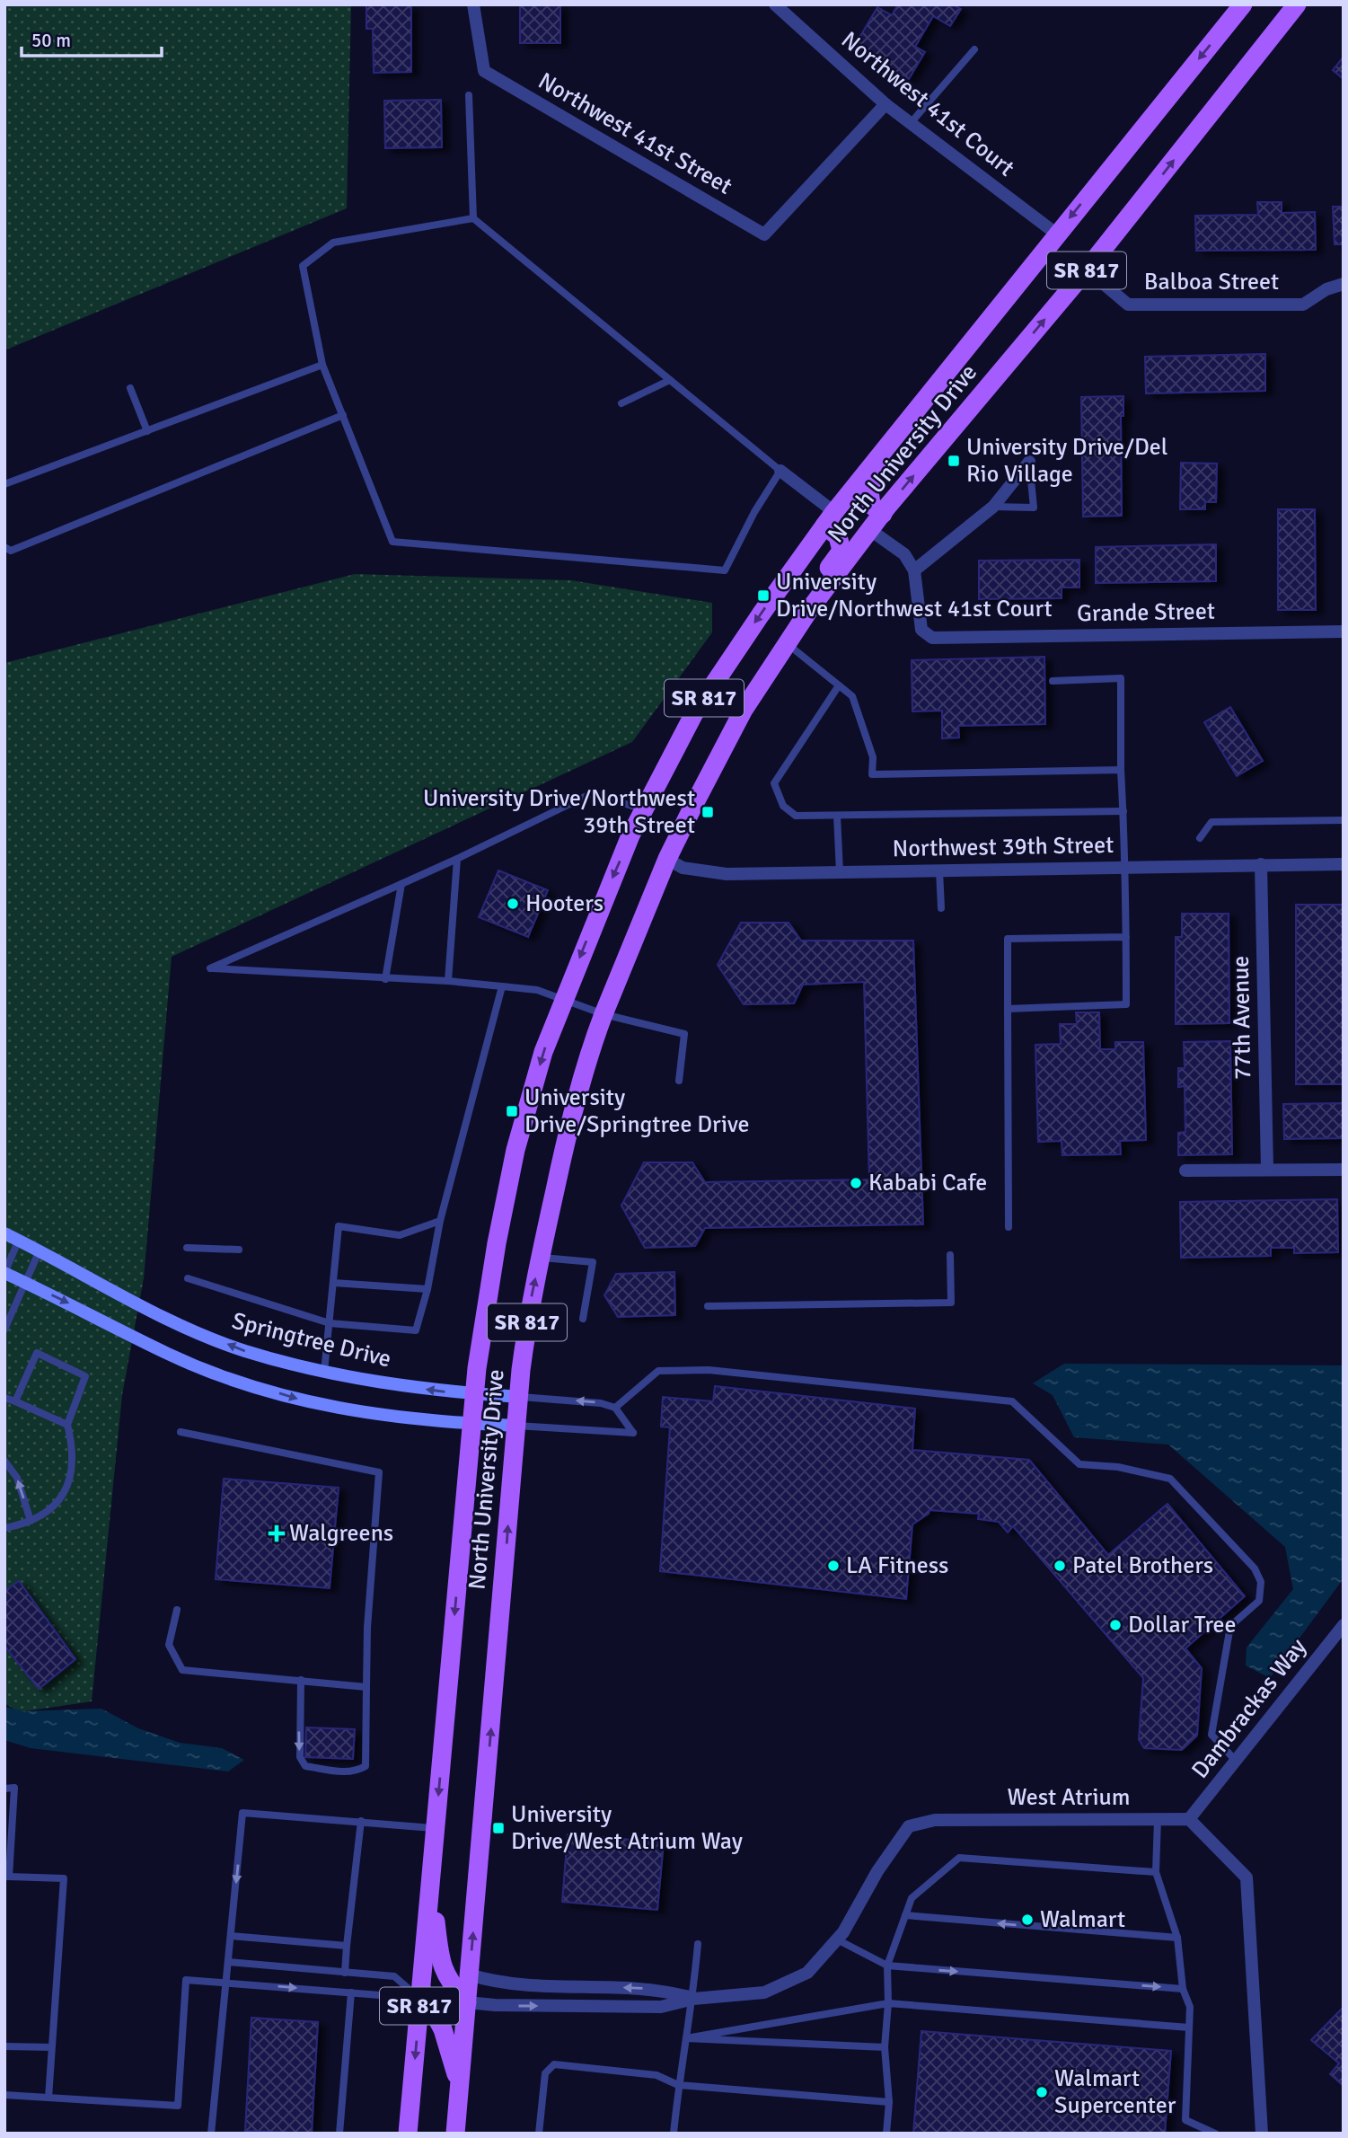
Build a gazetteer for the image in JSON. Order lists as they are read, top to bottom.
{
  "streets": {
    "main road": ["SR 817", "North University Drive"],
    "street": [
      "Northwest 41st Court",
      "Northwest 41st Street",
      "Balboa Street",
      "Grande Street",
      "Northwest 39th Street",
      "77th Avenue",
      "Springtree Drive",
      "Dambrackas Way",
      "West Atrium"
    ]
  },
  "crossings": [
    ["Northwest 41st Court", "Northwest 41st Street"],
    ["Northwest 41st Court", "North University Drive"],
    ["Balboa Street", "North University Drive"],
    ["North University Drive", "Northwest 39th Street"],
    ["North University Drive", "Springtree Drive"],
    ["Northwest 39th Street", "77th Avenue"],
    ["Dambrackas Way", "West Atrium"]
  ],
  "places": {
    "transit": [
      "University Drive/Del Rio Village",
      "University Drive/Northwest 41st Court",
      "University Drive/Northwest 39th Street",
      "University Drive/Springtree Drive",
      "University Drive/West Atrium Way"
    ],
    "other": [
      "Hooters",
      "Kababi Cafe",
      "LA Fitness",
      "Patel Brothers",
      "Dollar Tree",
      "Walmart",
      "Walmart Supercenter"
    ],
    "health": ["Walgreens"]
  },
  "scale_bar": "50 m"
}
